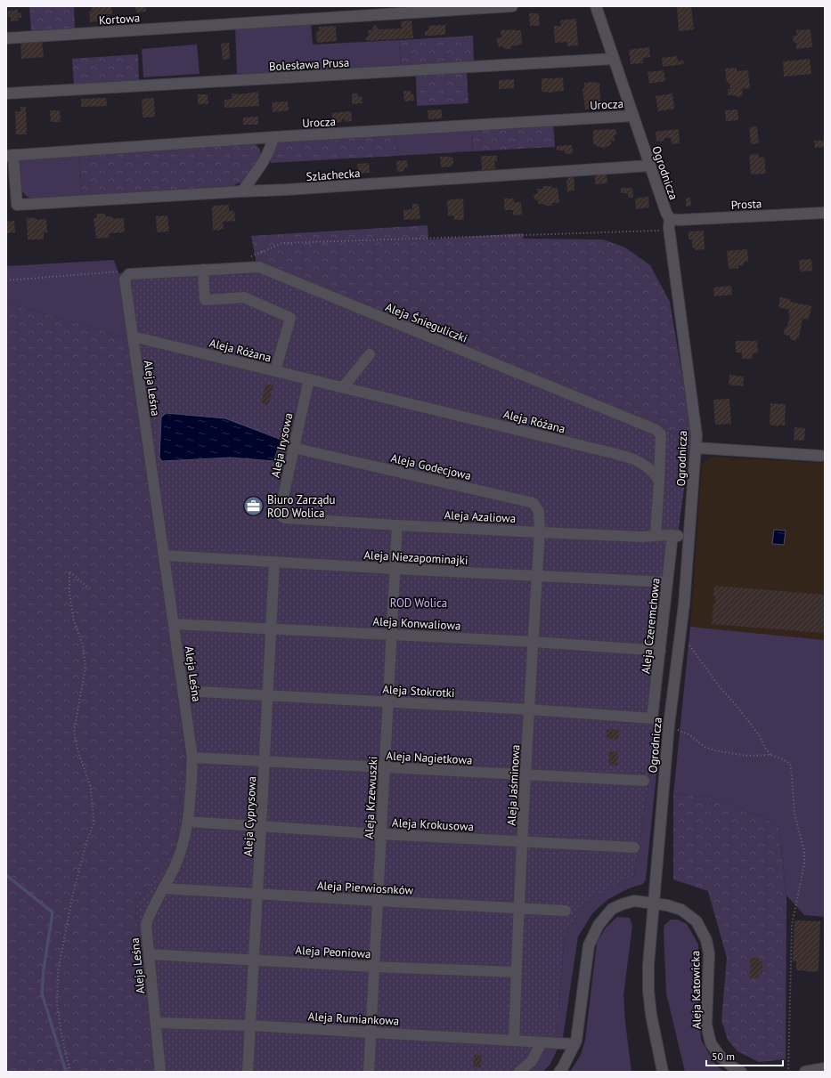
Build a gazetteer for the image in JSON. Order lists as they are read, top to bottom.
{
  "streets": {
    "street": [
      "Kortowa",
      "Bolesława Prusa",
      "Urocza",
      "Ogrodnicza",
      "Szlachecka",
      "Prosta",
      "Aleja Śnieguliczki",
      "Aleja Różana",
      "Aleja Leśna",
      "Aleja Irysowa",
      "Aleja Godecjowa",
      "Aleja Azaliowa",
      "Aleja Niezapominajki",
      "Aleja Konwaliowa",
      "Aleja Czeremchowa",
      "Aleja Stokrotki",
      "Aleja Nagietkowa",
      "Aleja Jaśminowa",
      "Aleja Krzewuszki",
      "Aleja Cyprysowa",
      "Aleja Krokusowa",
      "Aleja Pierwiosnków",
      "Aleja Peoniowa",
      "Aleja Katowicka",
      "Aleja Rumiankowa"
    ]
  },
  "crossings": [
    ["Bolesława Prusa", "Ogrodnicza"],
    ["Urocza", "Ogrodnicza"],
    ["Urocza", "Szlachecka"],
    ["Ogrodnicza", "Szlachecka"],
    ["Ogrodnicza", "Prosta"],
    ["Ogrodnicza", "Aleja Katowicka"],
    ["Aleja Śnieguliczki", "Aleja Różana"],
    ["Aleja Śnieguliczki", "Aleja Leśna"],
    ["Aleja Różana", "Aleja Leśna"],
    ["Aleja Różana", "Aleja Irysowa"],
    ["Aleja Leśna", "Aleja Niezapominajki"],
    ["Aleja Leśna", "Aleja Konwaliowa"],
    ["Aleja Leśna", "Aleja Stokrotki"],
    ["Aleja Leśna", "Aleja Nagietkowa"],
    ["Aleja Leśna", "Aleja Krokusowa"],
    ["Aleja Leśna", "Aleja Pierwiosnków"],
    ["Aleja Leśna", "Aleja Peoniowa"],
    ["Aleja Leśna", "Aleja Rumiankowa"],
    ["Aleja Irysowa", "Aleja Godecjowa"],
    ["Aleja Irysowa", "Aleja Azaliowa"],
    ["Aleja Godecjowa", "Aleja Azaliowa"],
    ["Aleja Godecjowa", "Aleja Jaśminowa"],
    ["Aleja Azaliowa", "Aleja Czeremchowa"],
    ["Aleja Azaliowa", "Aleja Jaśminowa"],
    ["Aleja Azaliowa", "Aleja Krzewuszki"],
    ["Aleja Niezapominajki", "Aleja Czeremchowa"],
    ["Aleja Niezapominajki", "Aleja Jaśminowa"],
    ["Aleja Niezapominajki", "Aleja Krzewuszki"],
    ["Aleja Niezapominajki", "Aleja Cyprysowa"],
    ["Aleja Konwaliowa", "Aleja Czeremchowa"],
    ["Aleja Konwaliowa", "Aleja Jaśminowa"],
    ["Aleja Konwaliowa", "Aleja Krzewuszki"],
    ["Aleja Konwaliowa", "Aleja Cyprysowa"],
    ["Aleja Czeremchowa", "Aleja Stokrotki"],
    ["Aleja Stokrotki", "Aleja Jaśminowa"],
    ["Aleja Stokrotki", "Aleja Krzewuszki"],
    ["Aleja Stokrotki", "Aleja Cyprysowa"],
    ["Aleja Nagietkowa", "Aleja Jaśminowa"],
    ["Aleja Nagietkowa", "Aleja Krzewuszki"],
    ["Aleja Nagietkowa", "Aleja Cyprysowa"],
    ["Aleja Jaśminowa", "Aleja Krokusowa"],
    ["Aleja Jaśminowa", "Aleja Pierwiosnków"],
    ["Aleja Jaśminowa", "Aleja Peoniowa"],
    ["Aleja Jaśminowa", "Aleja Rumiankowa"],
    ["Aleja Krzewuszki", "Aleja Krokusowa"],
    ["Aleja Krzewuszki", "Aleja Pierwiosnków"],
    ["Aleja Krzewuszki", "Aleja Peoniowa"],
    ["Aleja Krzewuszki", "Aleja Rumiankowa"],
    ["Aleja Cyprysowa", "Aleja Krokusowa"],
    ["Aleja Cyprysowa", "Aleja Pierwiosnków"],
    ["Aleja Cyprysowa", "Aleja Peoniowa"],
    ["Aleja Cyprysowa", "Aleja Rumiankowa"],
    ["Aleja Katowicka", "Aleja Rumiankowa"]
  ],
  "parks": ["ROD Wolica"],
  "places": {
    "office": ["Biuro Zarządu ROD Wolica"]
  },
  "scale_bar": "50 m"
}
